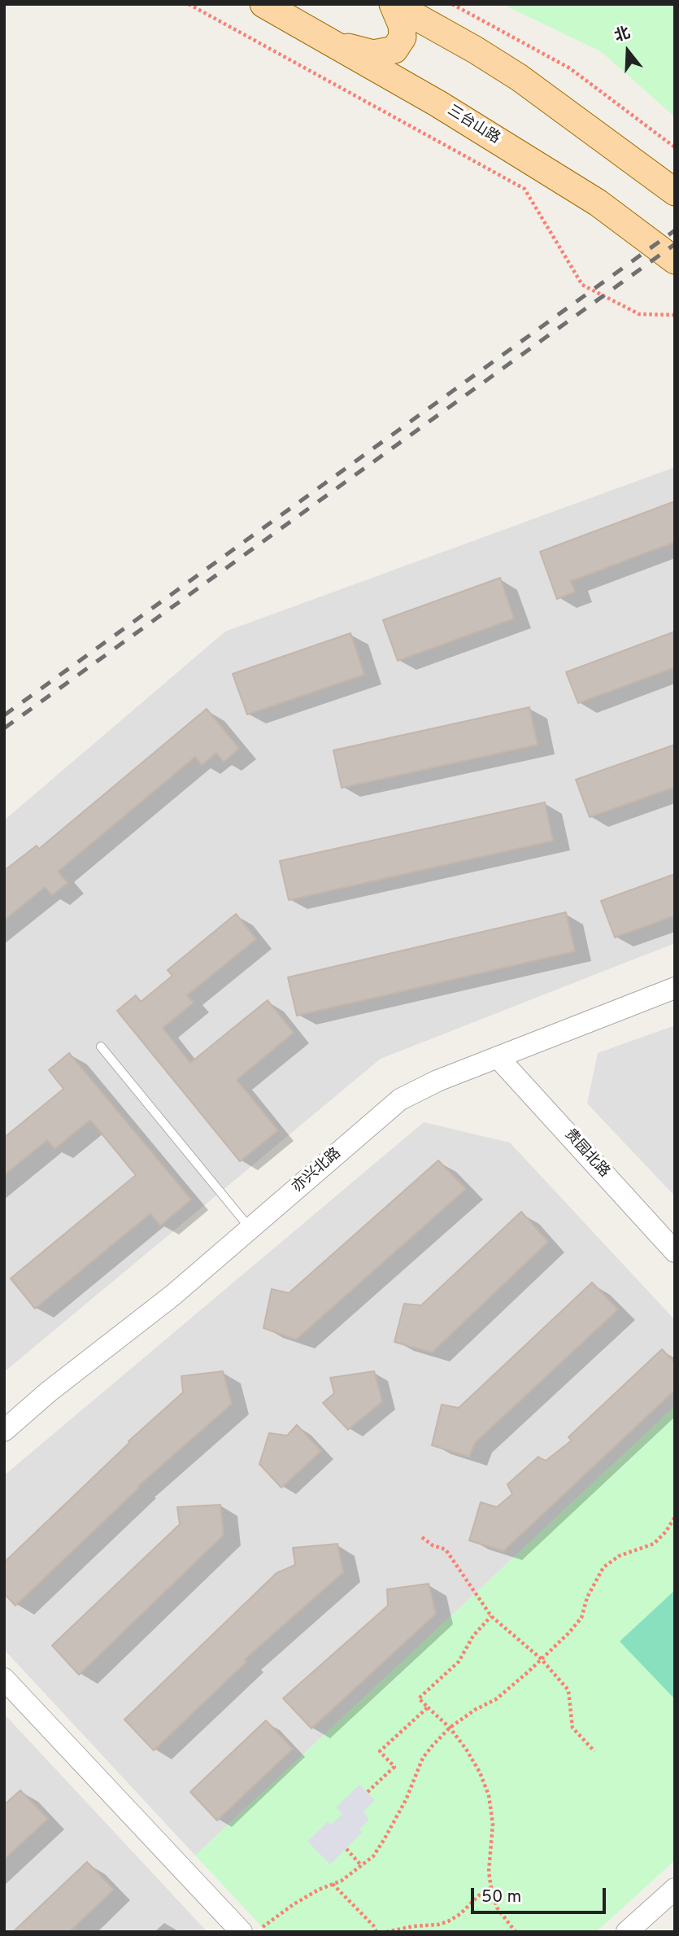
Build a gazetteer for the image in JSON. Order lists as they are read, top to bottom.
{
  "streets": {
    "main road": ["三台山路"],
    "street": ["贵园北路", "亦兴北路"]
  },
  "crossings": [
    ["贵园北路", "亦兴北路"]
  ],
  "scale_bar": "50 m",
  "north": "top"
}
